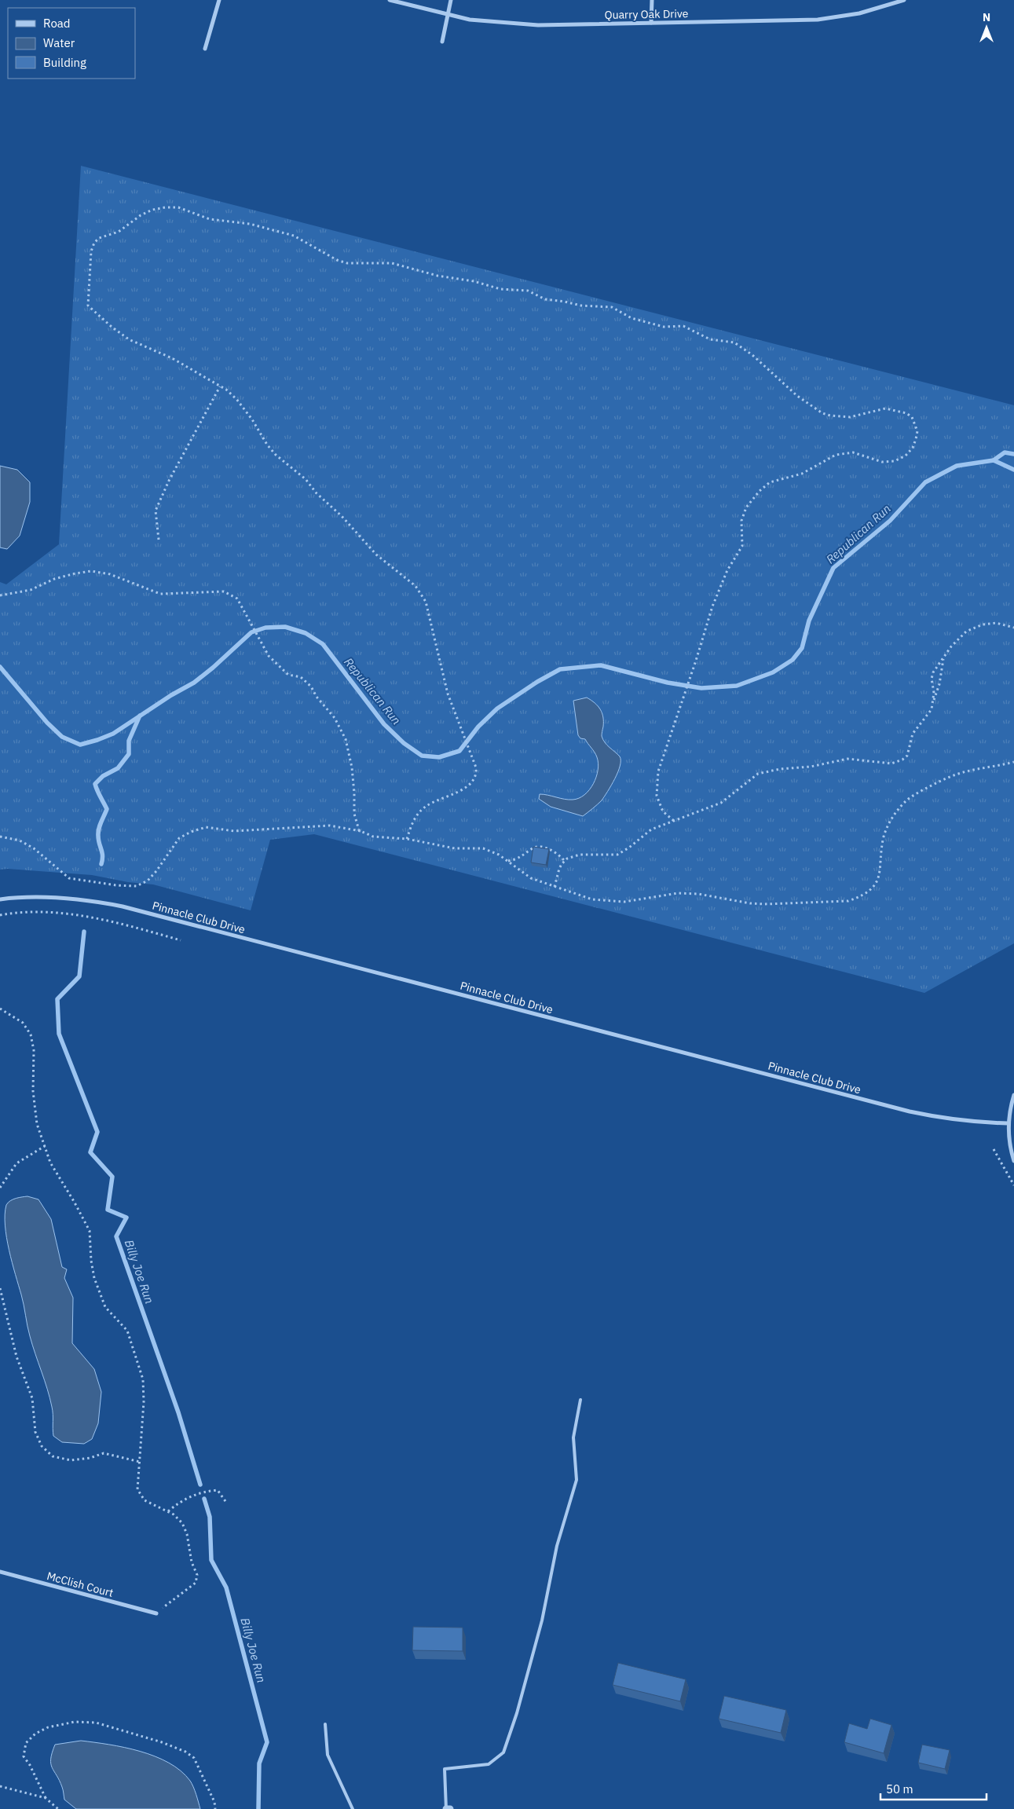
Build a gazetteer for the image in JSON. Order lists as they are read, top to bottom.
{
  "streets": {
    "street": ["Quarry Oak Drive", "Pinnacle Club Drive", "McClish Court"]
  },
  "water": ["Republican Run", "Billy Joe Run"],
  "legend": ["Road", "Water", "Building"],
  "scale_bar": "50 m",
  "north": "top"
}
